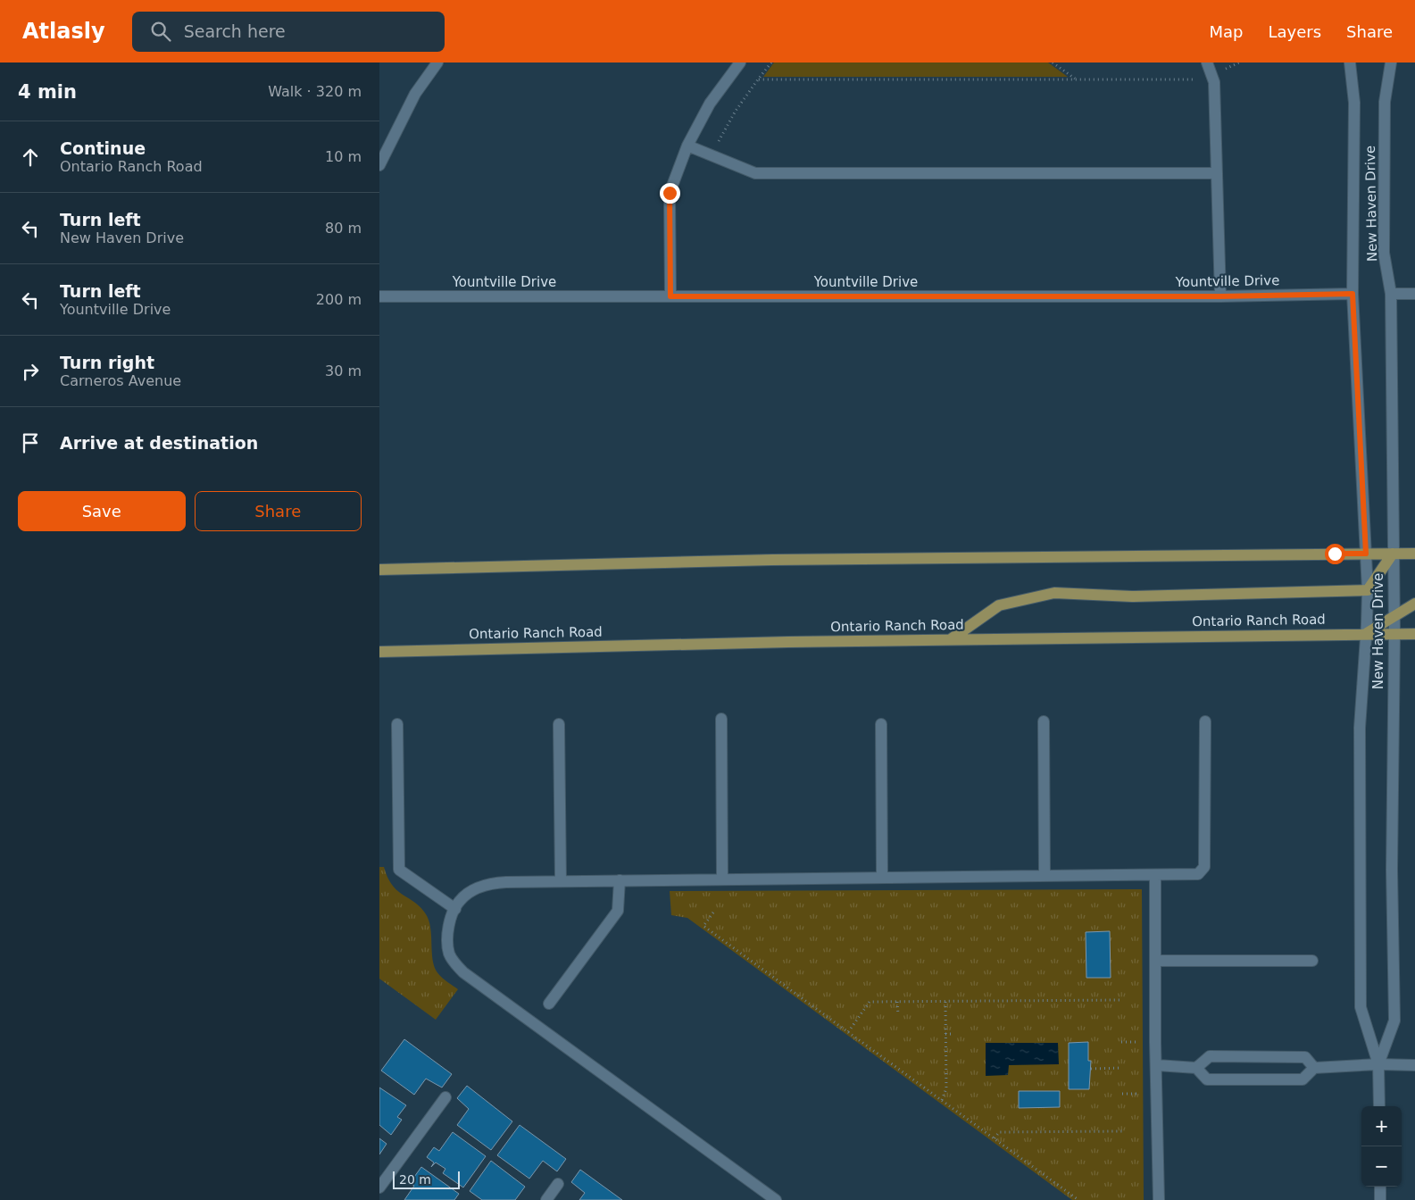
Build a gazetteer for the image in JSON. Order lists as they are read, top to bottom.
{
  "streets": {
    "main road": ["Ontario Ranch Road"],
    "street": ["New Haven Drive", "Yountville Drive"]
  },
  "crossings": [
    ["New Haven Drive", "Yountville Drive"],
    ["New Haven Drive", "Ontario Ranch Road"]
  ],
  "scale_bar": "20 m",
  "page": {
    "header": "Atlasly",
    "search": "Search here",
    "nav": ["Map", "Layers", "Share"],
    "heading": ["4 min", "Walk · 320 m"],
    "list": [
      ["Continue", "Ontario Ranch Road", "10 m"],
      ["Turn left", "New Haven Drive", "80 m"],
      ["Turn left", "Yountville Drive", "200 m"],
      ["Turn right", "Carneros Avenue", "30 m"],
      "Arrive at destination"
    ],
    "buttons": ["Save", "Share"],
    "map_buttons": ["+", "−"],
    "scale": "20 m"
  }
}
